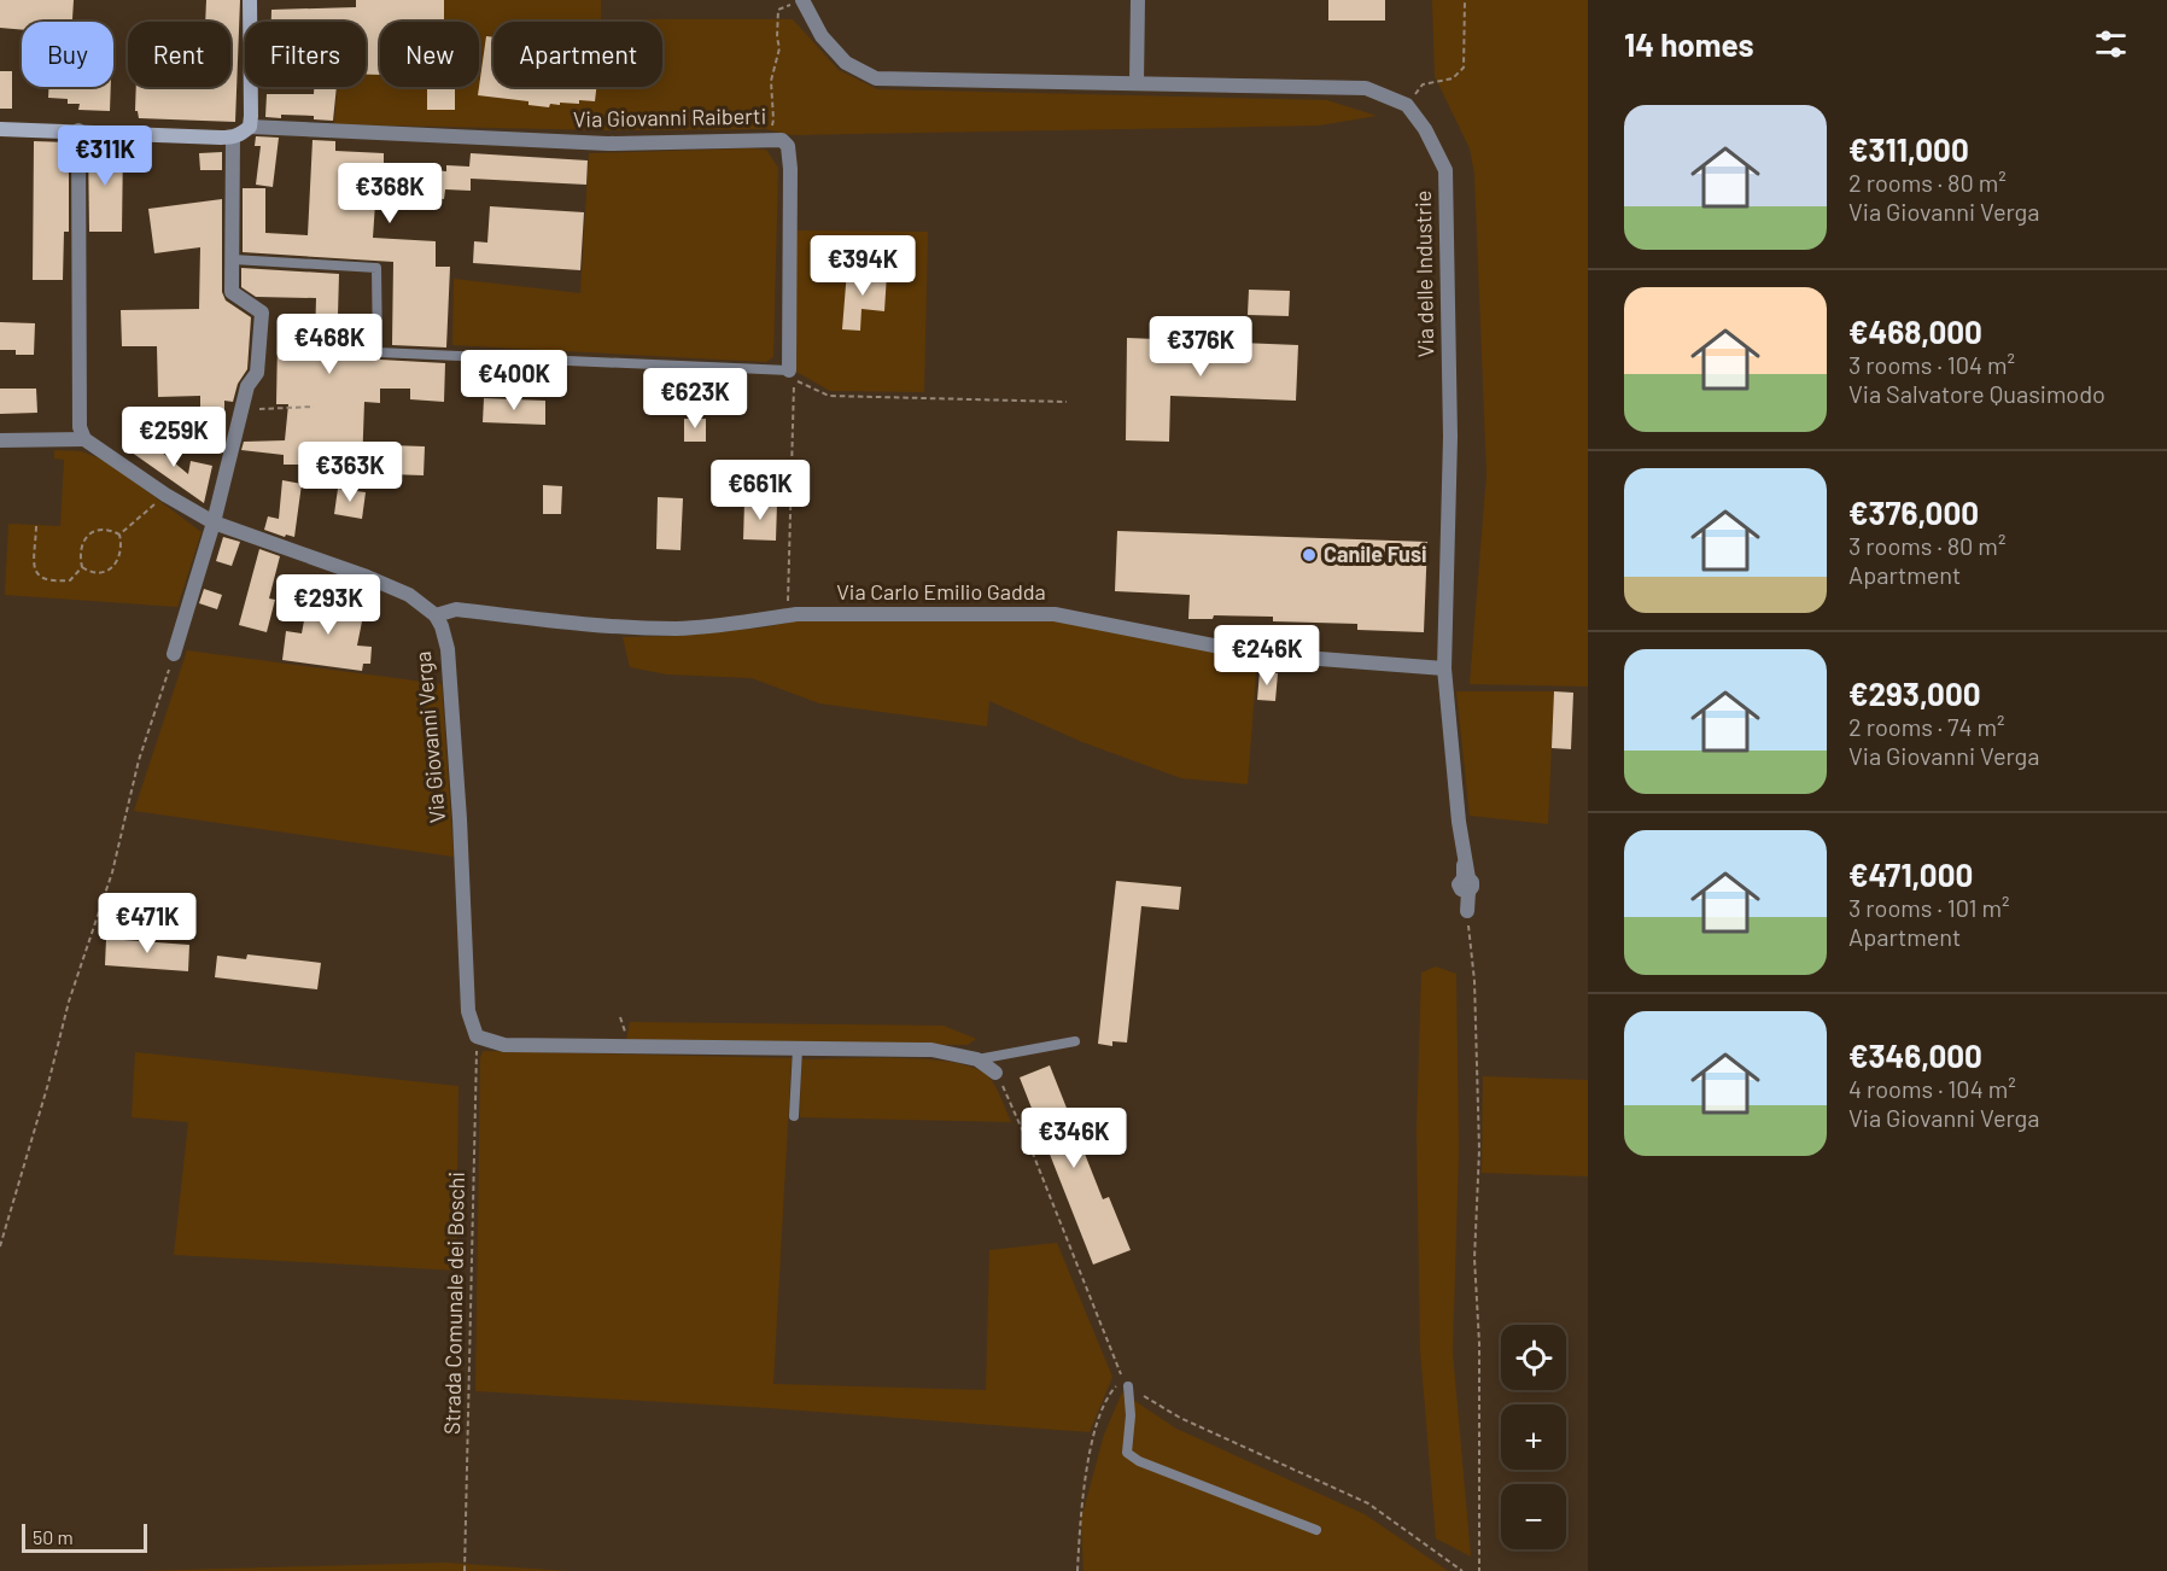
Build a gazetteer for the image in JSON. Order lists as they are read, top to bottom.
{
  "streets": {
    "street": [
      "Via Giovanni Raiberti",
      "Via delle Industrie",
      "Via Carlo Emilio Gadda",
      "Via Giovanni Verga"
    ],
    "path": ["Strada Comunale dei Boschi"]
  },
  "crossings": [
    ["Via delle Industrie", "Via Carlo Emilio Gadda"],
    ["Via Carlo Emilio Gadda", "Via Giovanni Verga"],
    ["Via Giovanni Verga", "Strada Comunale dei Boschi"]
  ],
  "places": ["Canile Fusi"],
  "scale_bar": "50 m",
  "page": {
    "heading": "14 homes",
    "chip": [
      "Buy",
      "Rent",
      "Filters",
      "New",
      "Apartment"
    ],
    "list": [
      {
        "name": "€311,000",
        "note": "2 rooms · 80 m² · Via Giovanni Verga"
      },
      {
        "name": "€468,000",
        "note": "3 rooms · 104 m² · Via Salvatore Quasimodo"
      },
      {
        "name": "€376,000",
        "note": "3 rooms · 80 m² · Apartment"
      },
      {
        "name": "€293,000",
        "note": "2 rooms · 74 m² · Via Giovanni Verga"
      },
      {
        "name": "€471,000",
        "note": "3 rooms · 101 m² · Apartment"
      },
      {
        "name": "€346,000",
        "note": "4 rooms · 104 m² · Via Giovanni Verga"
      }
    ],
    "price": [
      "€311K",
      "€368K",
      "€394K",
      "€468K",
      "€376K",
      "€400K",
      "€623K",
      "€259K",
      "€363K",
      "€661K",
      "€293K",
      "€246K",
      "€471K",
      "€346K"
    ],
    "map_buttons": ["+", "−"],
    "scale": "50 m"
  }
}
